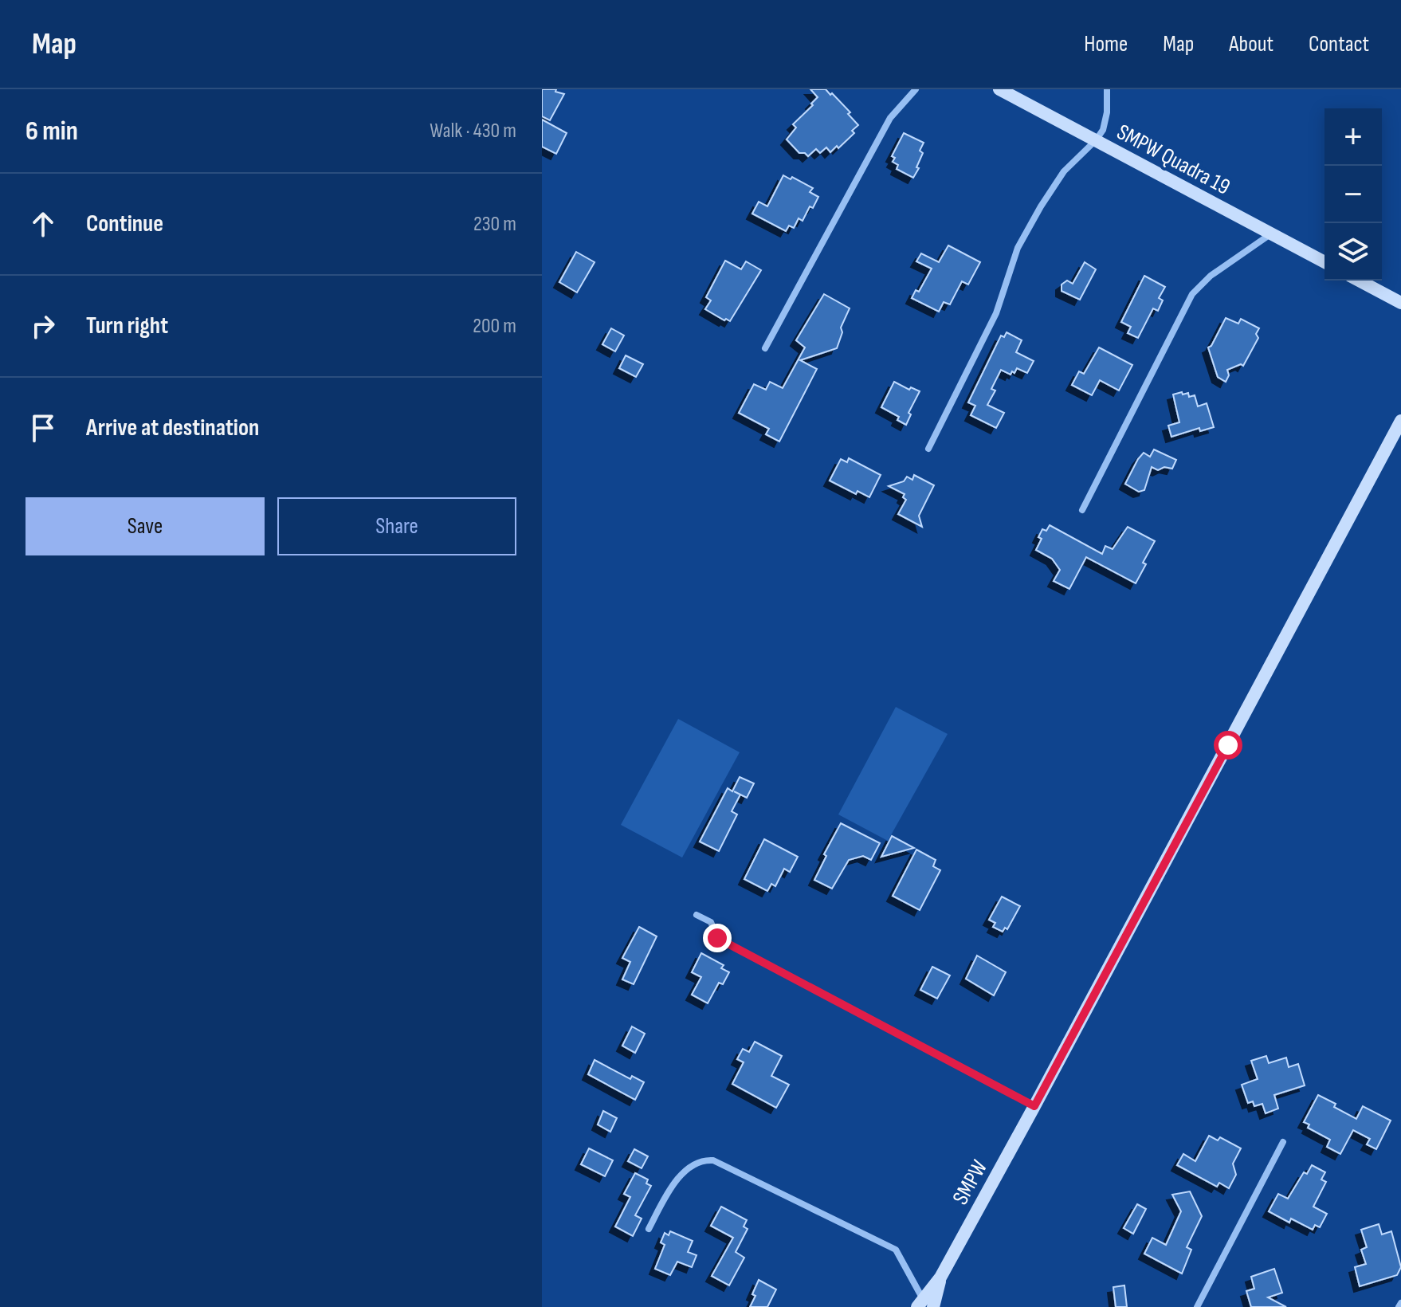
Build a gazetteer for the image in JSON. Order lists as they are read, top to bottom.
{
  "streets": {
    "street": ["SMPW Quadra 19", "SMPW"]
  },
  "page": {
    "header": "Map",
    "nav": [
      "Home",
      "Map",
      "About",
      "Contact"
    ],
    "heading": ["6 min", "Walk · 430 m"],
    "map_buttons": ["+", "−"],
    "list": [
      ["Continue", "230 m"],
      ["Turn right", "200 m"],
      "Arrive at destination"
    ],
    "buttons": ["Save", "Share"]
  }
}
